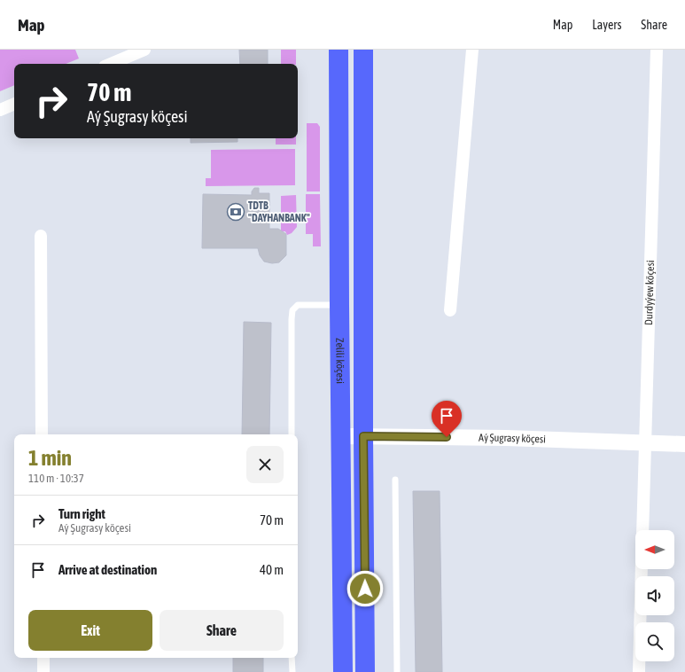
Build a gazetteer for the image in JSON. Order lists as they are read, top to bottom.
{
  "streets": {
    "main road": ["Zelili köçesi"],
    "street": ["Durdyýew köçesi", "Aý Şugrasy köçesi"]
  },
  "crossings": [
    ["Durdyýew köçesi", "Aý Şugrasy köçesi"],
    ["Zelili köçesi", "Aý Şugrasy köçesi"]
  ],
  "places": {
    "bank": ["TDTB \"DAYHANBANK\""]
  },
  "north": "left",
  "page": {
    "header": "Map",
    "nav": ["Map", "Layers", "Share"],
    "turn": ["70 m", "Aý Şugrasy köçesi"],
    "heading": ["1 min", "110 m · 10:37"],
    "list": [
      {
        "name": "Turn right",
        "note": "Aý Şugrasy köçesi",
        "value": "70 m"
      },
      {
        "name": "Arrive at destination",
        "value": "40 m"
      }
    ],
    "buttons": ["Exit", "Share"]
  }
}
